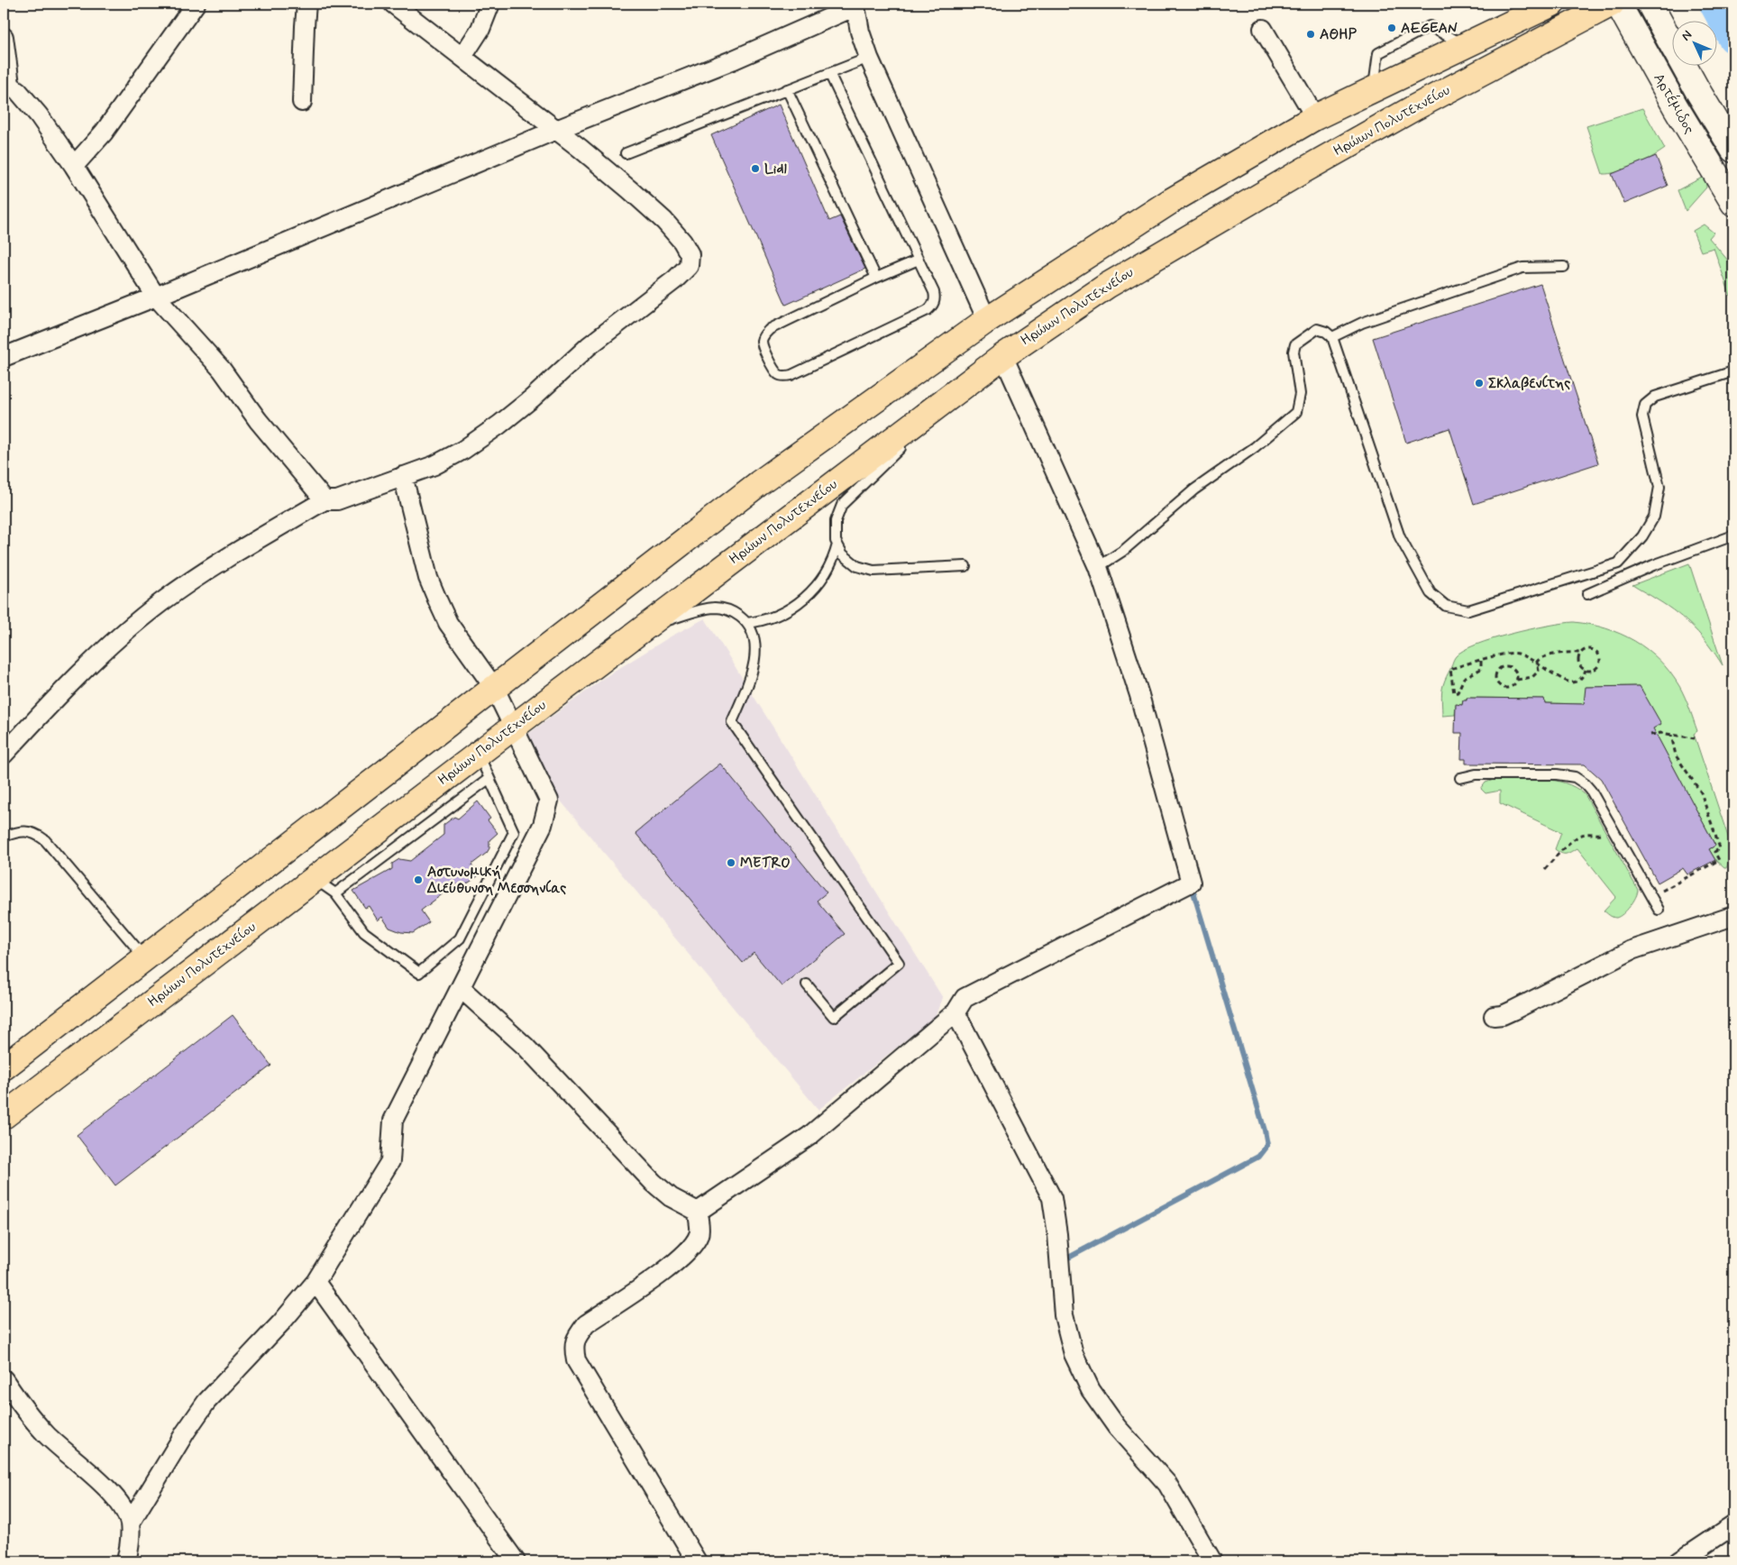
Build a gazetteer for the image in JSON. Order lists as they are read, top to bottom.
{
  "streets": {
    "main road": ["Αρτέμιδος", "Ηρώων Πολυτεχνείου"]
  },
  "places": [
    "AEGEAN",
    "ΑΘΗΡ",
    "Lidl",
    "Σκλαβενίτης",
    "METRO",
    "Αστυνομική Διεύθυνση Μεσσηνίας"
  ],
  "north": "top left"
}
